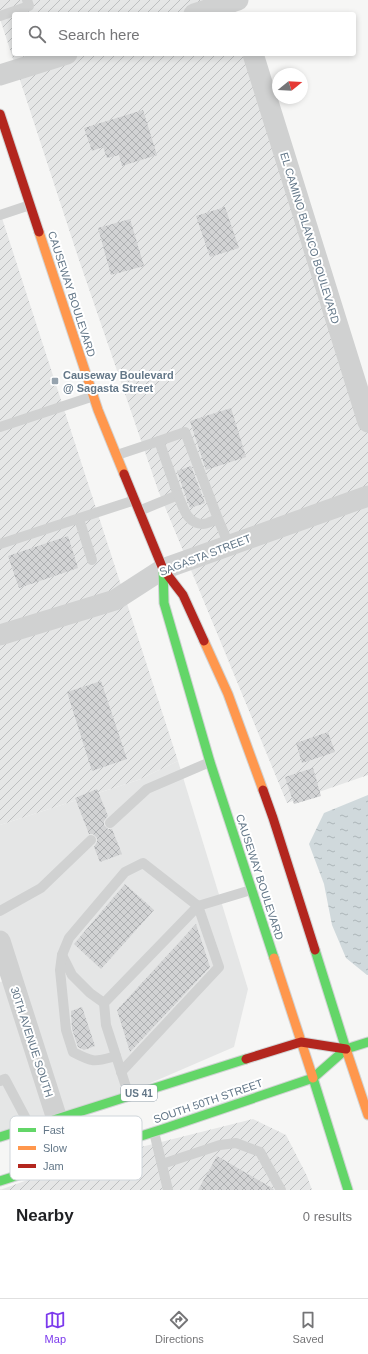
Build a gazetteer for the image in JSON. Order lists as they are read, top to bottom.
{
  "streets": {
    "main road": ["CAUSEWAY BOULEVARD", "US 41", "SOUTH 50TH STREET"],
    "street": ["EL CAMINO BLANCO BOULEVARD", "SAGASTA STREET", "30TH AVENUE SOUTH"]
  },
  "crossings": [
    ["CAUSEWAY BOULEVARD", "SAGASTA STREET"],
    ["CAUSEWAY BOULEVARD", "SOUTH 50TH STREET"]
  ],
  "places": {
    "transit": ["Causeway Boulevard @ Sagasta Street"]
  },
  "legend": ["Fast", "Slow", "Jam"],
  "north": "right",
  "page": {
    "search": "Search here",
    "heading": ["Nearby", "0 results"],
    "nav": ["Map", "Directions", "Saved"]
  }
}
